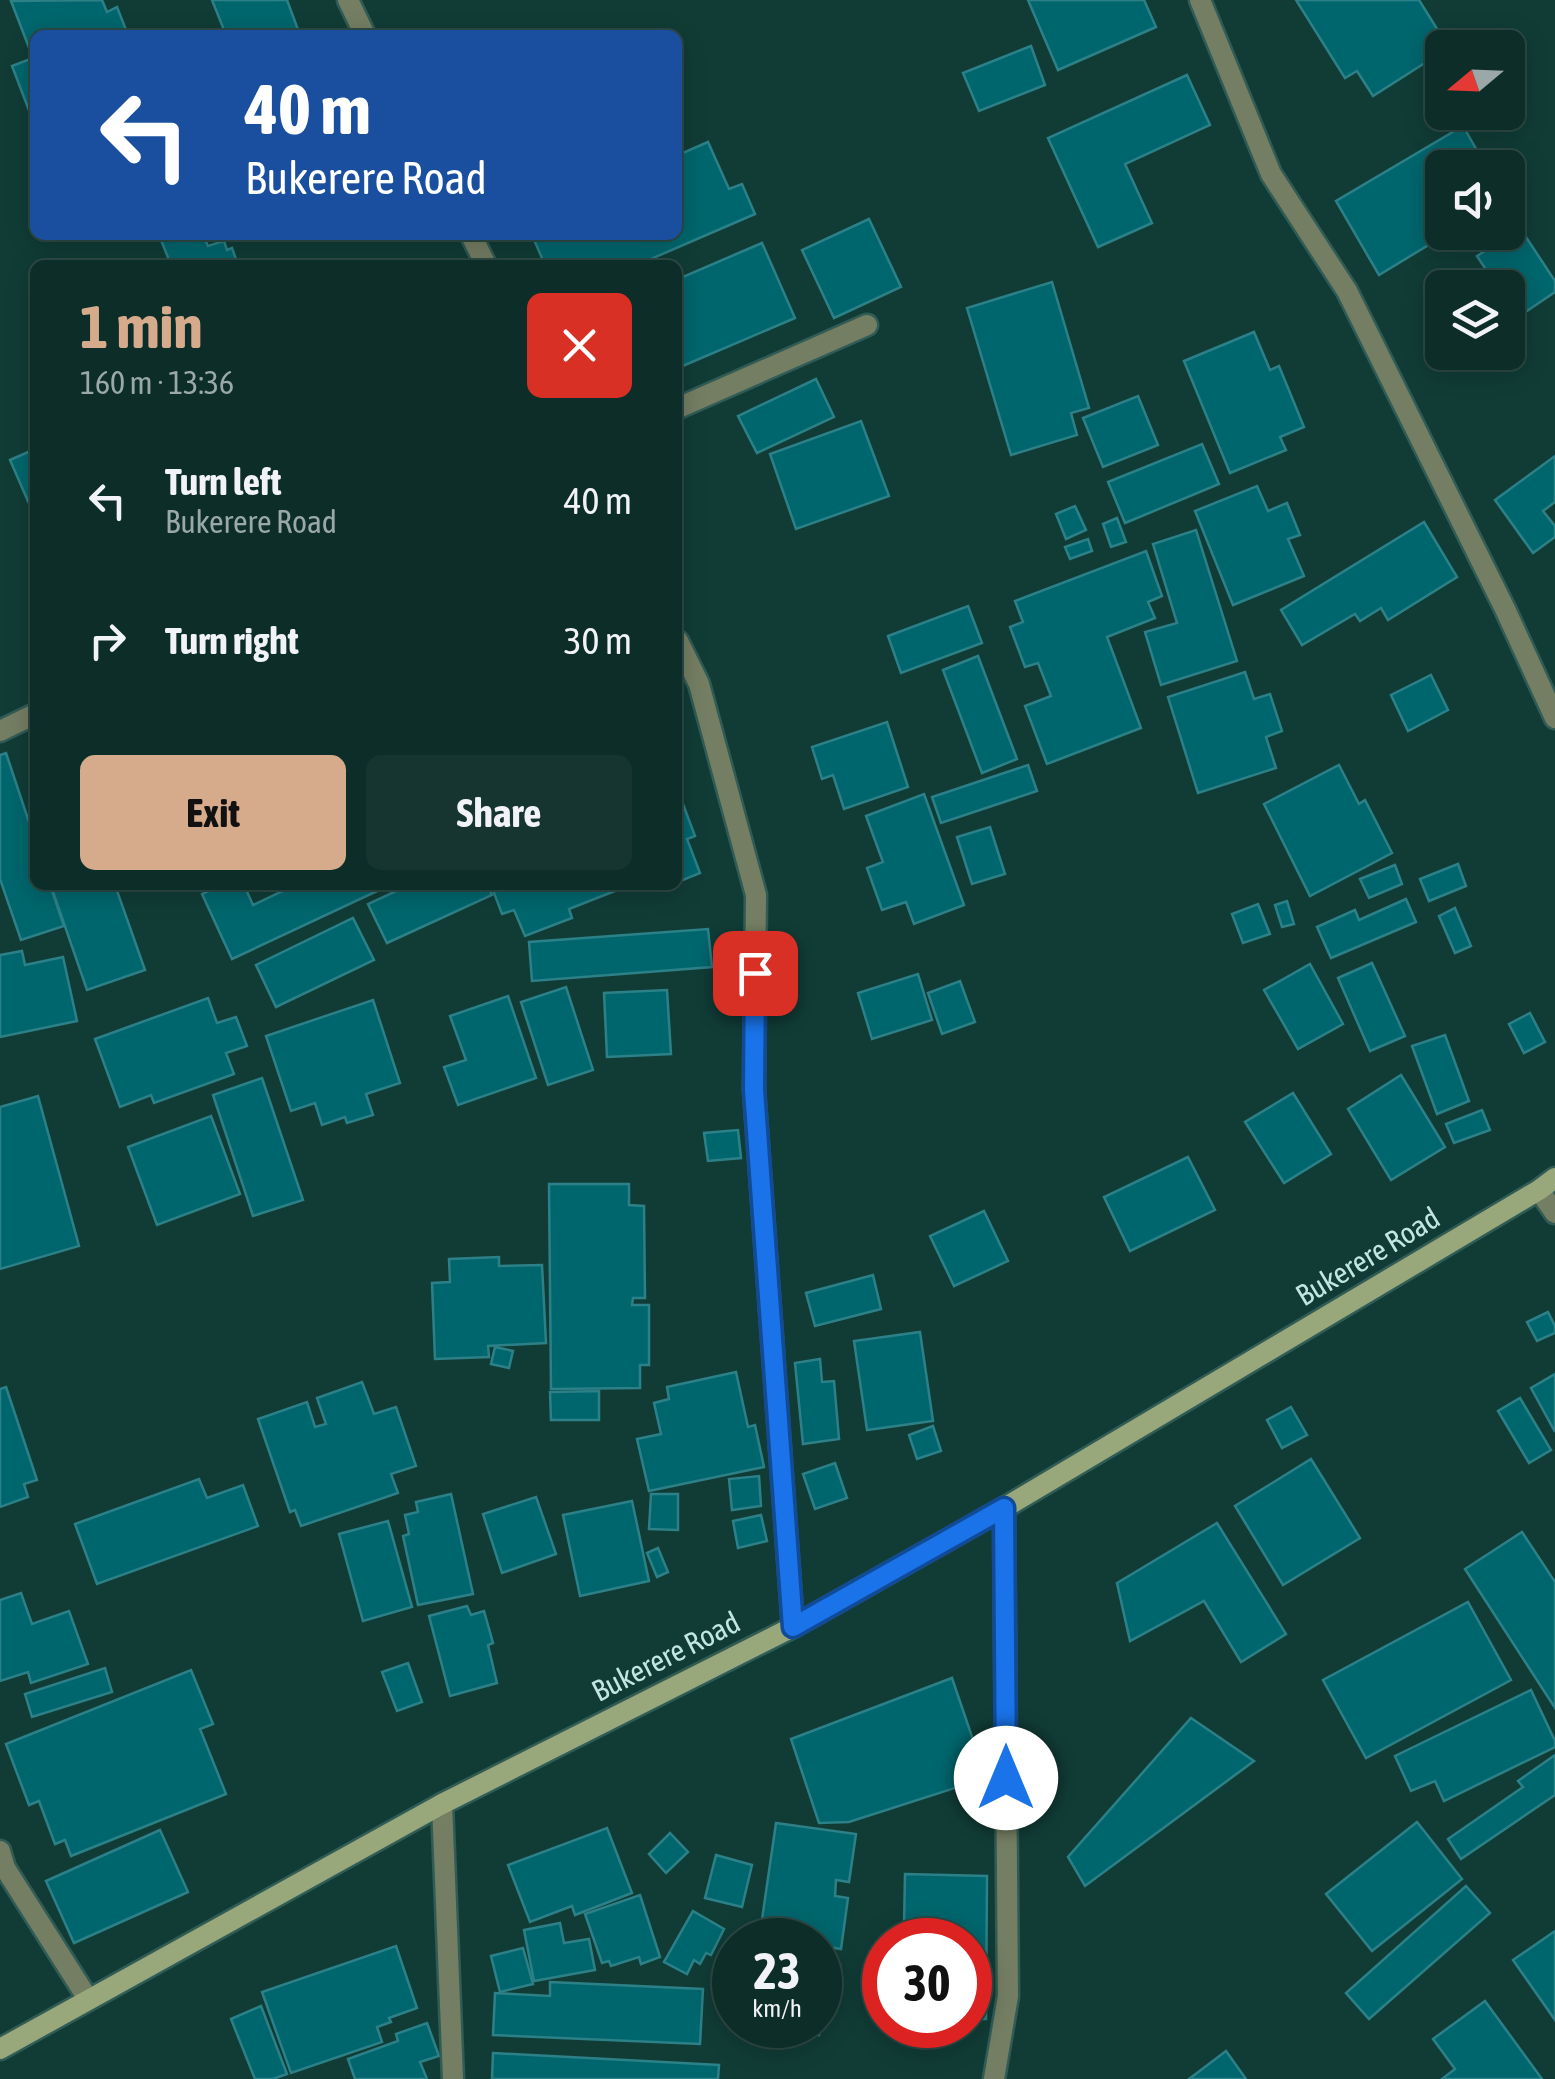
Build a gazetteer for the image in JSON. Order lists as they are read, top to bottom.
{
  "streets": {
    "main road": ["Bukerere Road"]
  },
  "north": "left",
  "page": {
    "turn": ["40 m", "Bukerere Road"],
    "heading": ["1 min", "160 m · 13:36"],
    "list": [
      {
        "name": "Turn left",
        "note": "Bukerere Road",
        "value": "40 m"
      },
      {
        "name": "Turn right",
        "value": "30 m"
      }
    ],
    "buttons": ["Exit", "Share"],
    "speed": "23 km/h",
    "limit": "30"
  }
}
